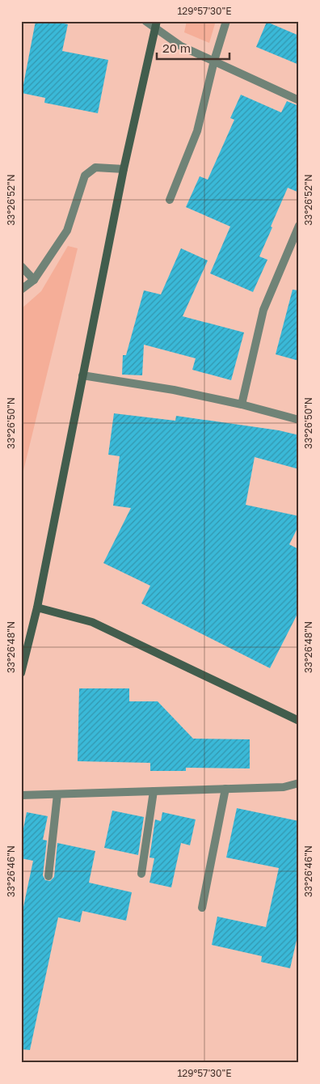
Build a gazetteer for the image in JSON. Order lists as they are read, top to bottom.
{
  "scale_bar": "20 m",
  "coordinates": [
    "129°57'30\"E",
    "33°26'52\"N",
    "33°26'50\"N",
    "33°26'48\"N",
    "33°26'46\"N"
  ]
}
